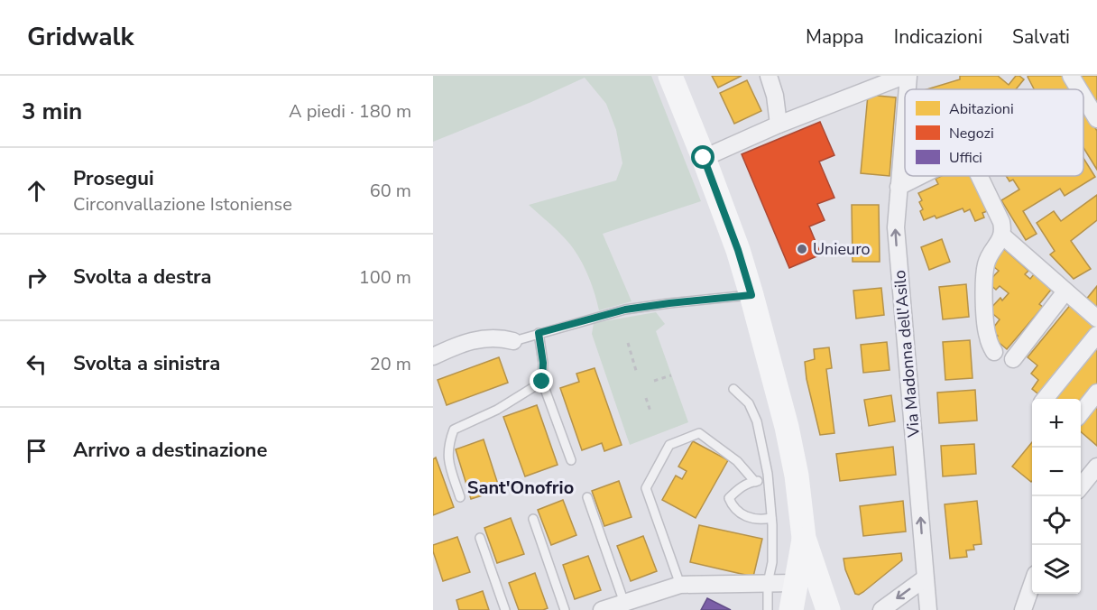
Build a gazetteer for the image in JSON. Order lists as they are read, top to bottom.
{
  "streets": {
    "street": ["Via Madonna dell'Asilo"]
  },
  "districts": ["Sant'Onofrio"],
  "places": ["Unieuro"],
  "legend": ["Abitazioni", "Negozi", "Uffici"],
  "page": {
    "header": "Gridwalk",
    "nav": ["Mappa", "Indicazioni", "Salvati"],
    "heading": ["3 min", "A piedi · 180 m"],
    "list": [
      ["Prosegui", "Circonvallazione Istoniense", "60 m"],
      ["Svolta a destra", "100 m"],
      ["Svolta a sinistra", "20 m"],
      "Arrivo a destinazione"
    ],
    "map_buttons": ["+", "−"]
  }
}
